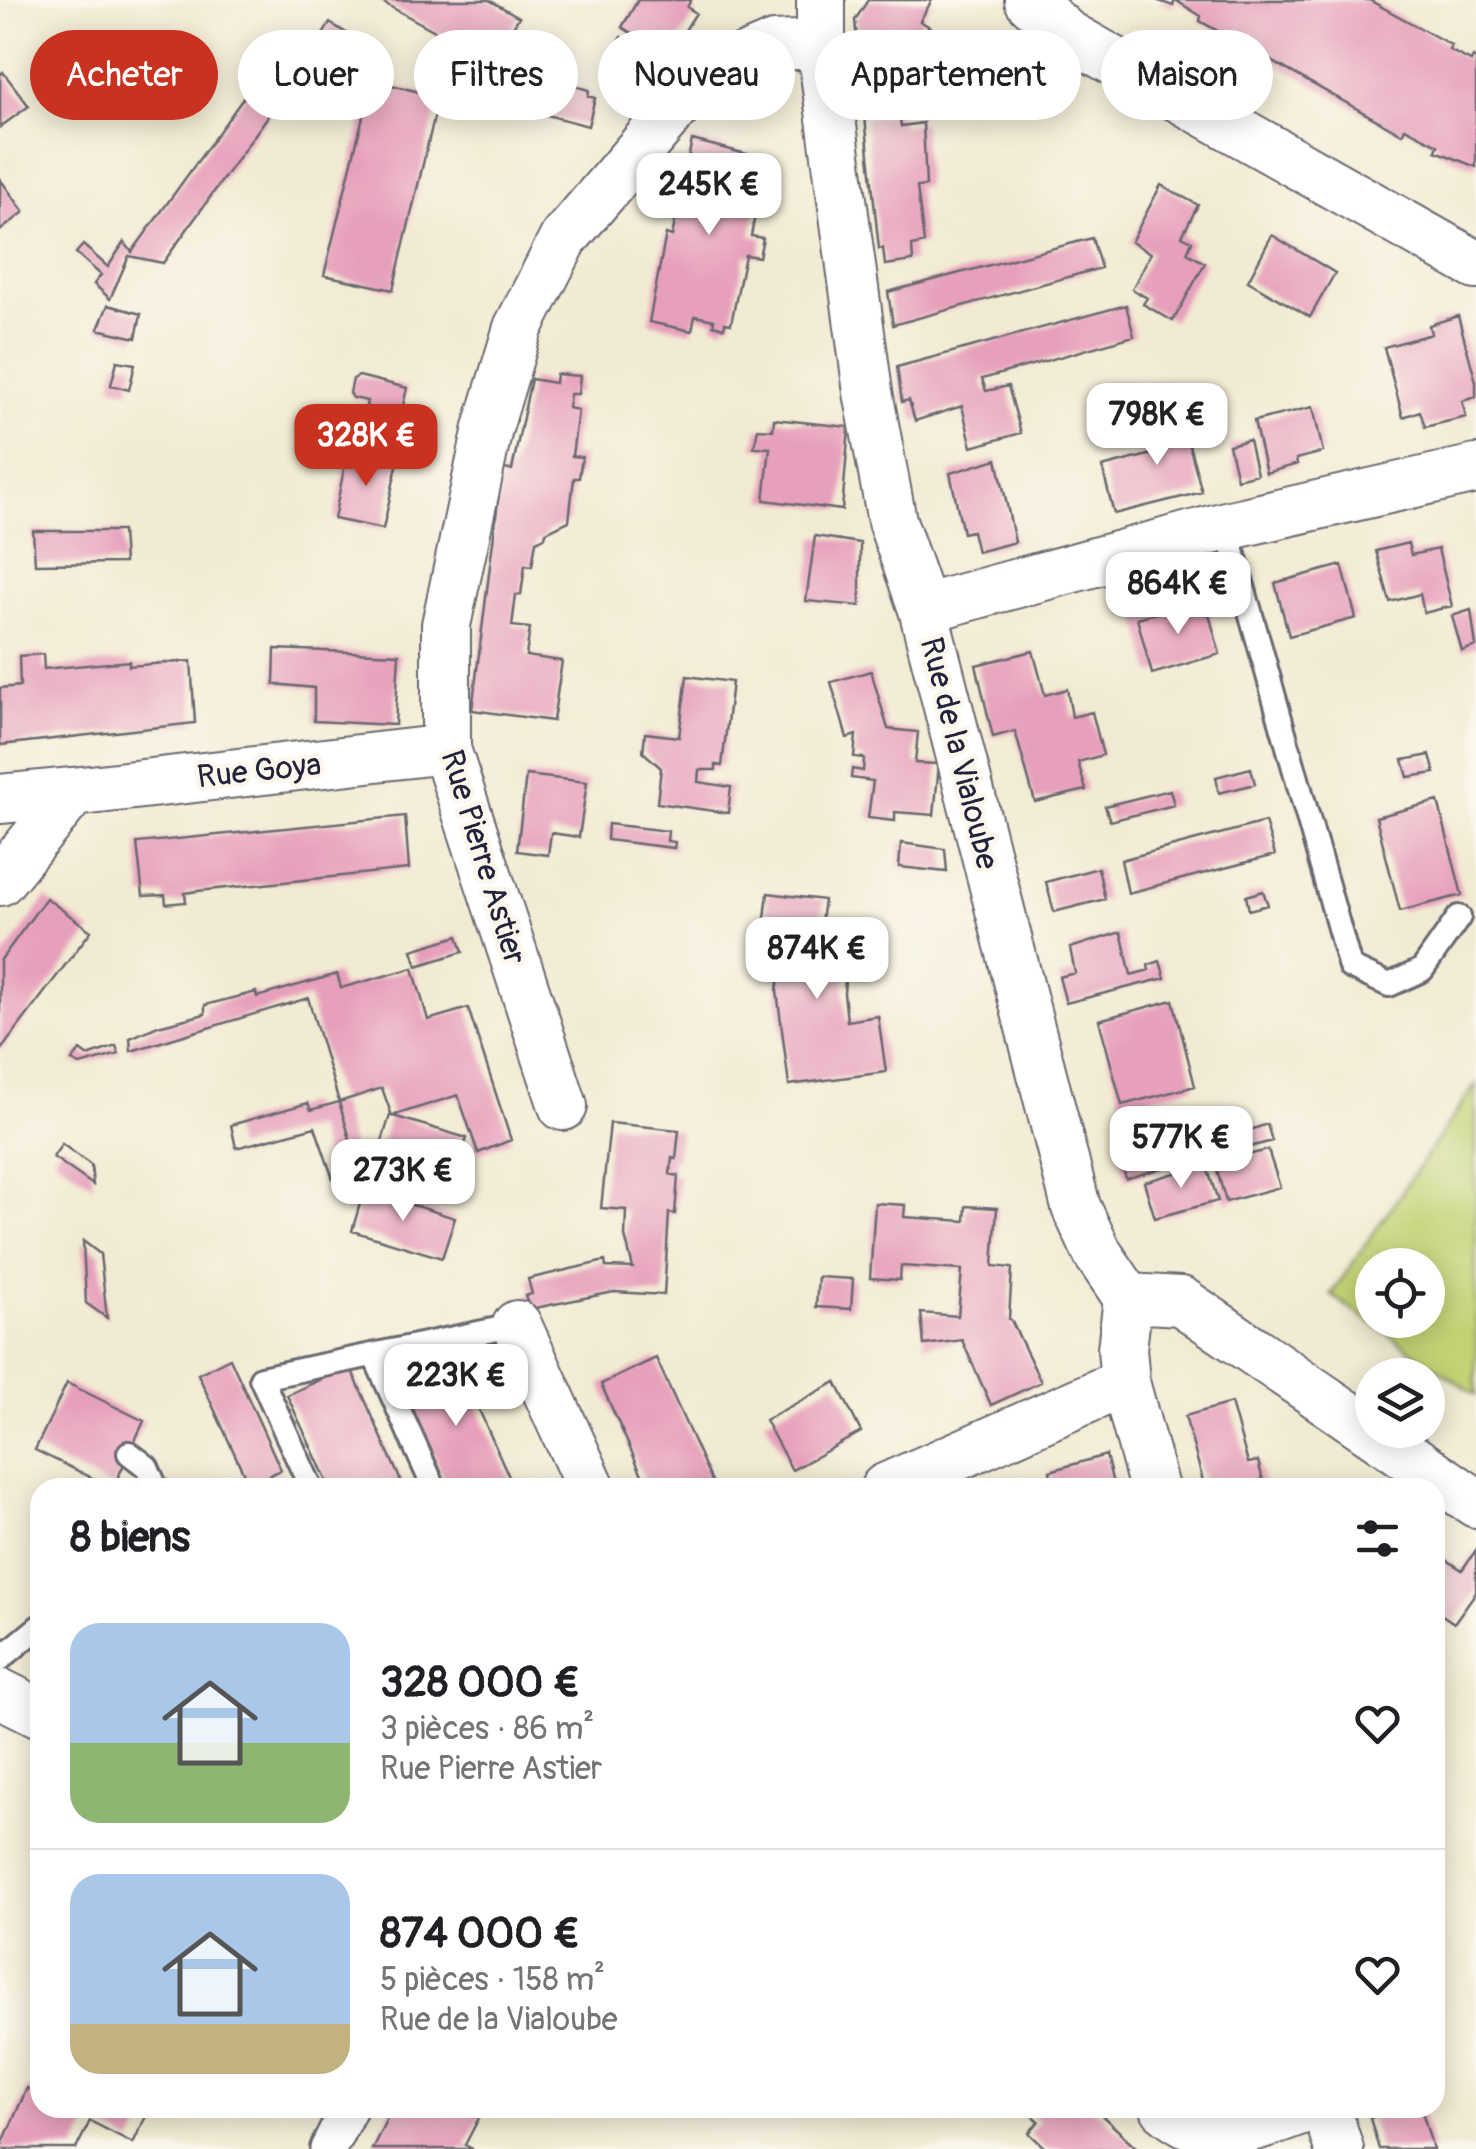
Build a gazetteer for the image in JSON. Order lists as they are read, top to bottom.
{
  "streets": {
    "street": ["Rue de la Vialoube", "Rue Goya", "Rue Pierre Astier"]
  },
  "crossings": [
    ["Rue de la Vialoube", "Rue Pierre Astier"],
    ["Rue Goya", "Rue Pierre Astier"]
  ],
  "page": {
    "chip": [
      "Acheter",
      "Louer",
      "Filtres",
      "Nouveau",
      "Appartement",
      "Maison"
    ],
    "price": [
      "245K €",
      "798K €",
      "328K €",
      "864K €",
      "874K €",
      "577K €",
      "273K €",
      "223K €"
    ],
    "heading": "8 biens",
    "list": [
      {
        "name": "328 000 €",
        "note": "3 pièces · 86 m² · Rue Pierre Astier"
      },
      {
        "name": "874 000 €",
        "note": "5 pièces · 158 m² · Rue de la Vialoube"
      }
    ]
  }
}
